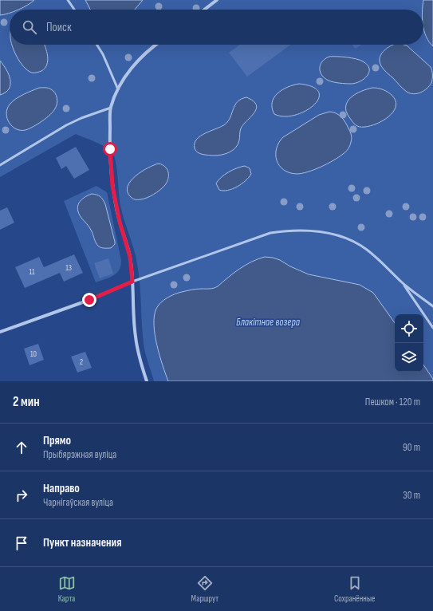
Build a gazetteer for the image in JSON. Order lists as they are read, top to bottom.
{
  "water": ["Блакітнае возера"],
  "house_numbers": [
    "13",
    "11",
    "10",
    "2"
  ],
  "page": {
    "search": "Поиск",
    "heading": ["2 мин", "Пешком · 120 m"],
    "list": [
      ["Прямо", "Прыбярэжная вуліца", "90 m"],
      ["Направо", "Чарнігаўская вуліца", "30 m"],
      "Пункт назначения"
    ],
    "nav": ["Карта", "Маршрут", "Сохранённые"]
  }
}
